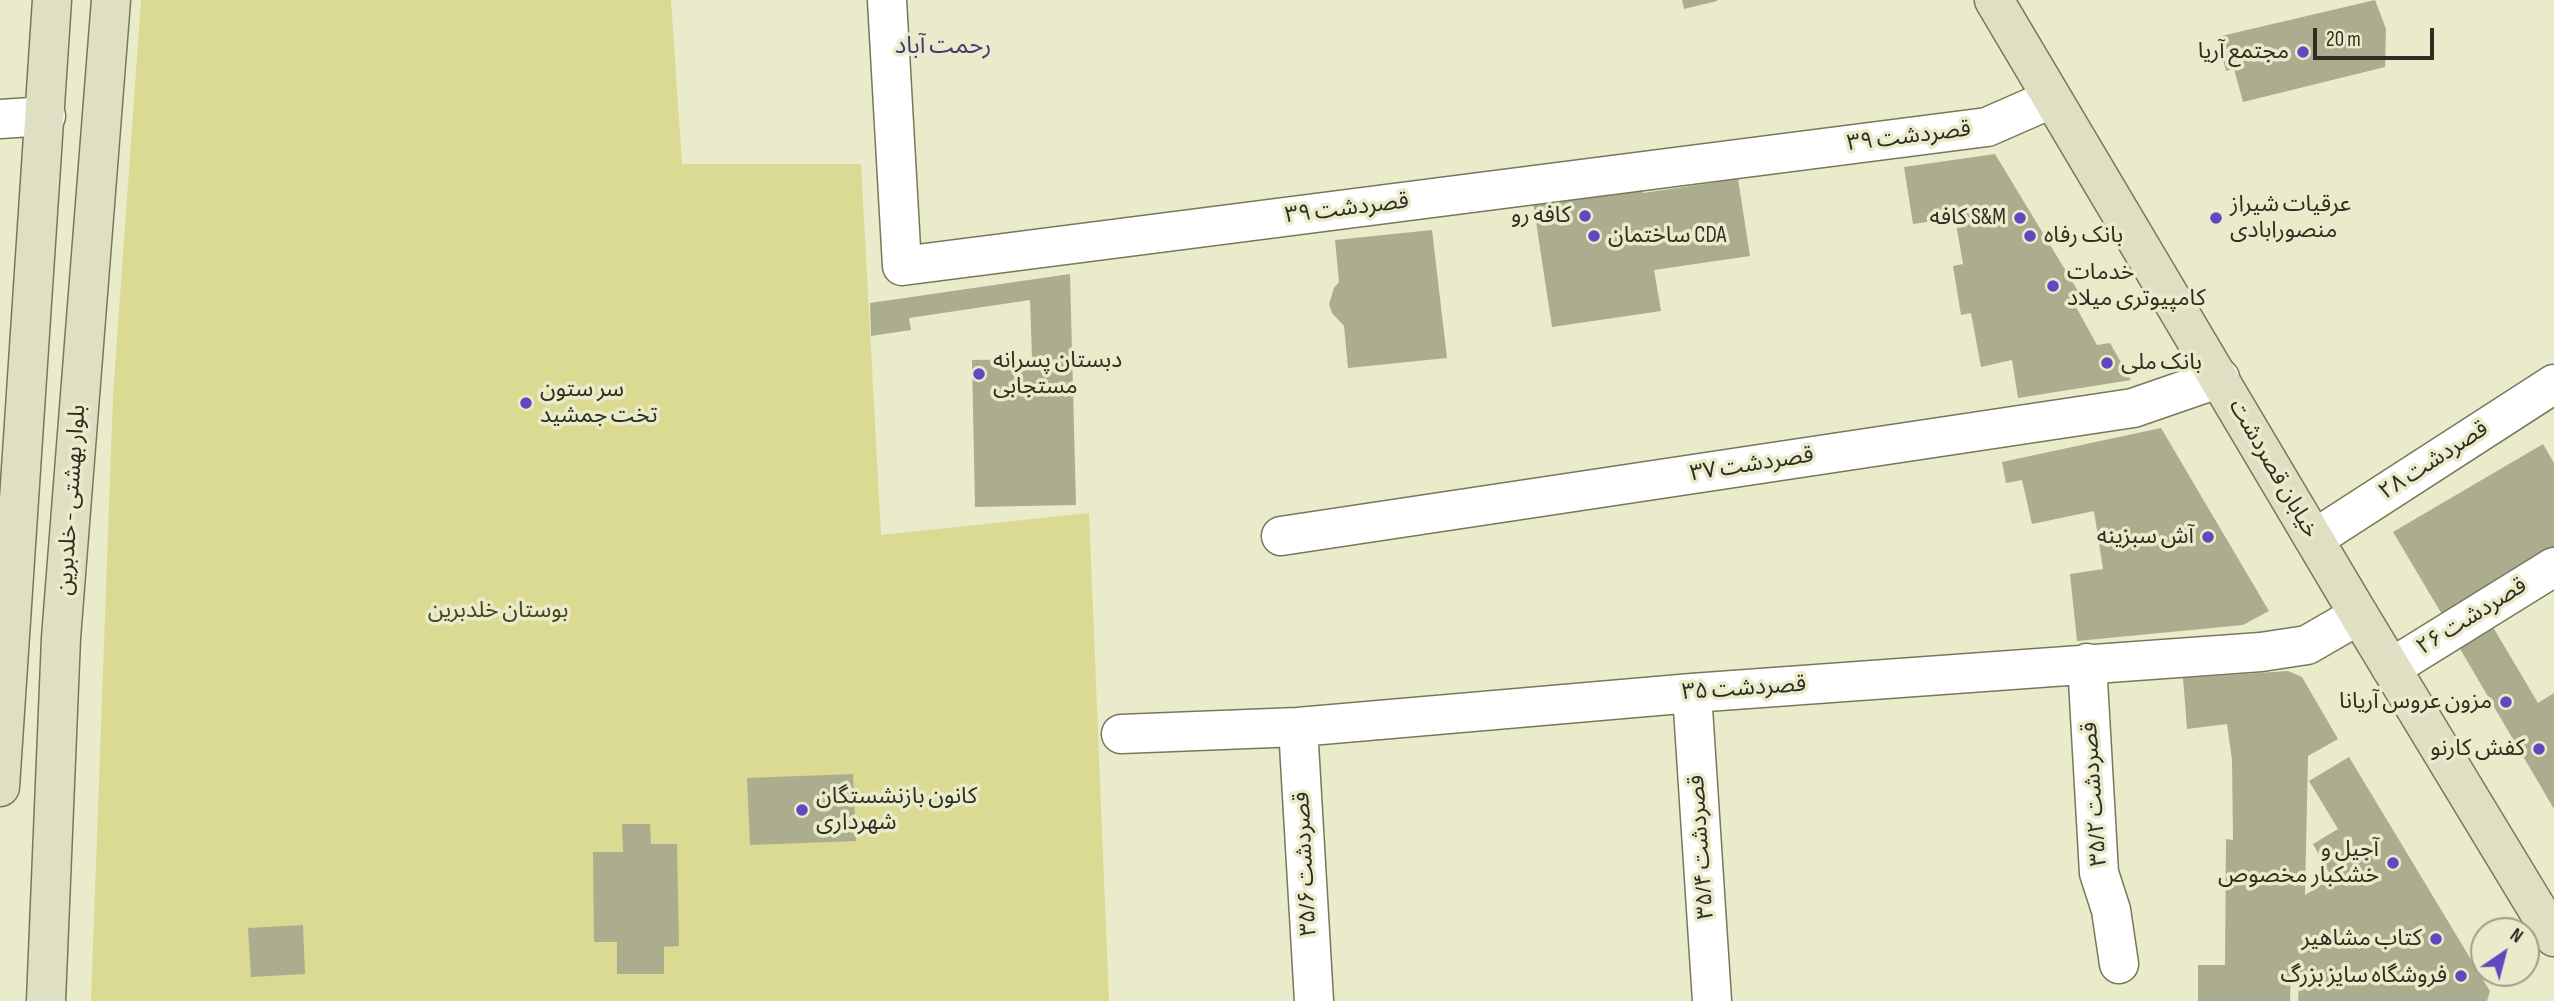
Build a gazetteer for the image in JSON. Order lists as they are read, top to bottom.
{
  "streets": {
    "main road": ["خیابان قصردشت", "بلوار بهشتی - خلدبرین"],
    "street": [
      "قصردشت ۳۹",
      "قصردشت ۲۸",
      "قصردشت ۳۷",
      "قصردشت ۲۶",
      "قصردشت ۳۵",
      "قصردشت ۳۵/۲",
      "قصردشت ۳۵/۴",
      "قصردشت ۳۵/۶"
    ]
  },
  "crossings": [
    ["قصردشت ۳۹", "خیابان قصردشت"],
    ["قصردشت ۲۸", "خیابان قصردشت"],
    ["قصردشت ۳۷", "خیابان قصردشت"],
    ["خیابان قصردشت", "قصردشت ۲۶"],
    ["خیابان قصردشت", "قصردشت ۳۵"],
    ["قصردشت ۳۵", "قصردشت ۳۵/۲"],
    ["قصردشت ۳۵", "قصردشت ۳۵/۴"],
    ["قصردشت ۳۵", "قصردشت ۳۵/۶"]
  ],
  "districts": ["رحمت آباد"],
  "parks": ["بوستان خلدبرین"],
  "places": [
    "مجتمع آریا",
    "کافه رو",
    "کافه S&M",
    "عرقیات شیراز منصورابادی",
    "ساختمان CDA",
    "بانک رفاه",
    "خدمات کامپیوتری میلاد",
    "بانک ملی",
    "دبستان پسرانه مستجابی",
    "سر ستون تخت جمشید",
    "آش سبزینه",
    "مزون عروس آریانا",
    "کفش کارنو",
    "کانون بازنشستگان شهرداری",
    "آجیل و خشکبار مخصوص",
    "کتاب مشاهیر",
    "فروشگاه سایز بزرگ"
  ],
  "scale_bar": "20 m",
  "north": "top right"
}
